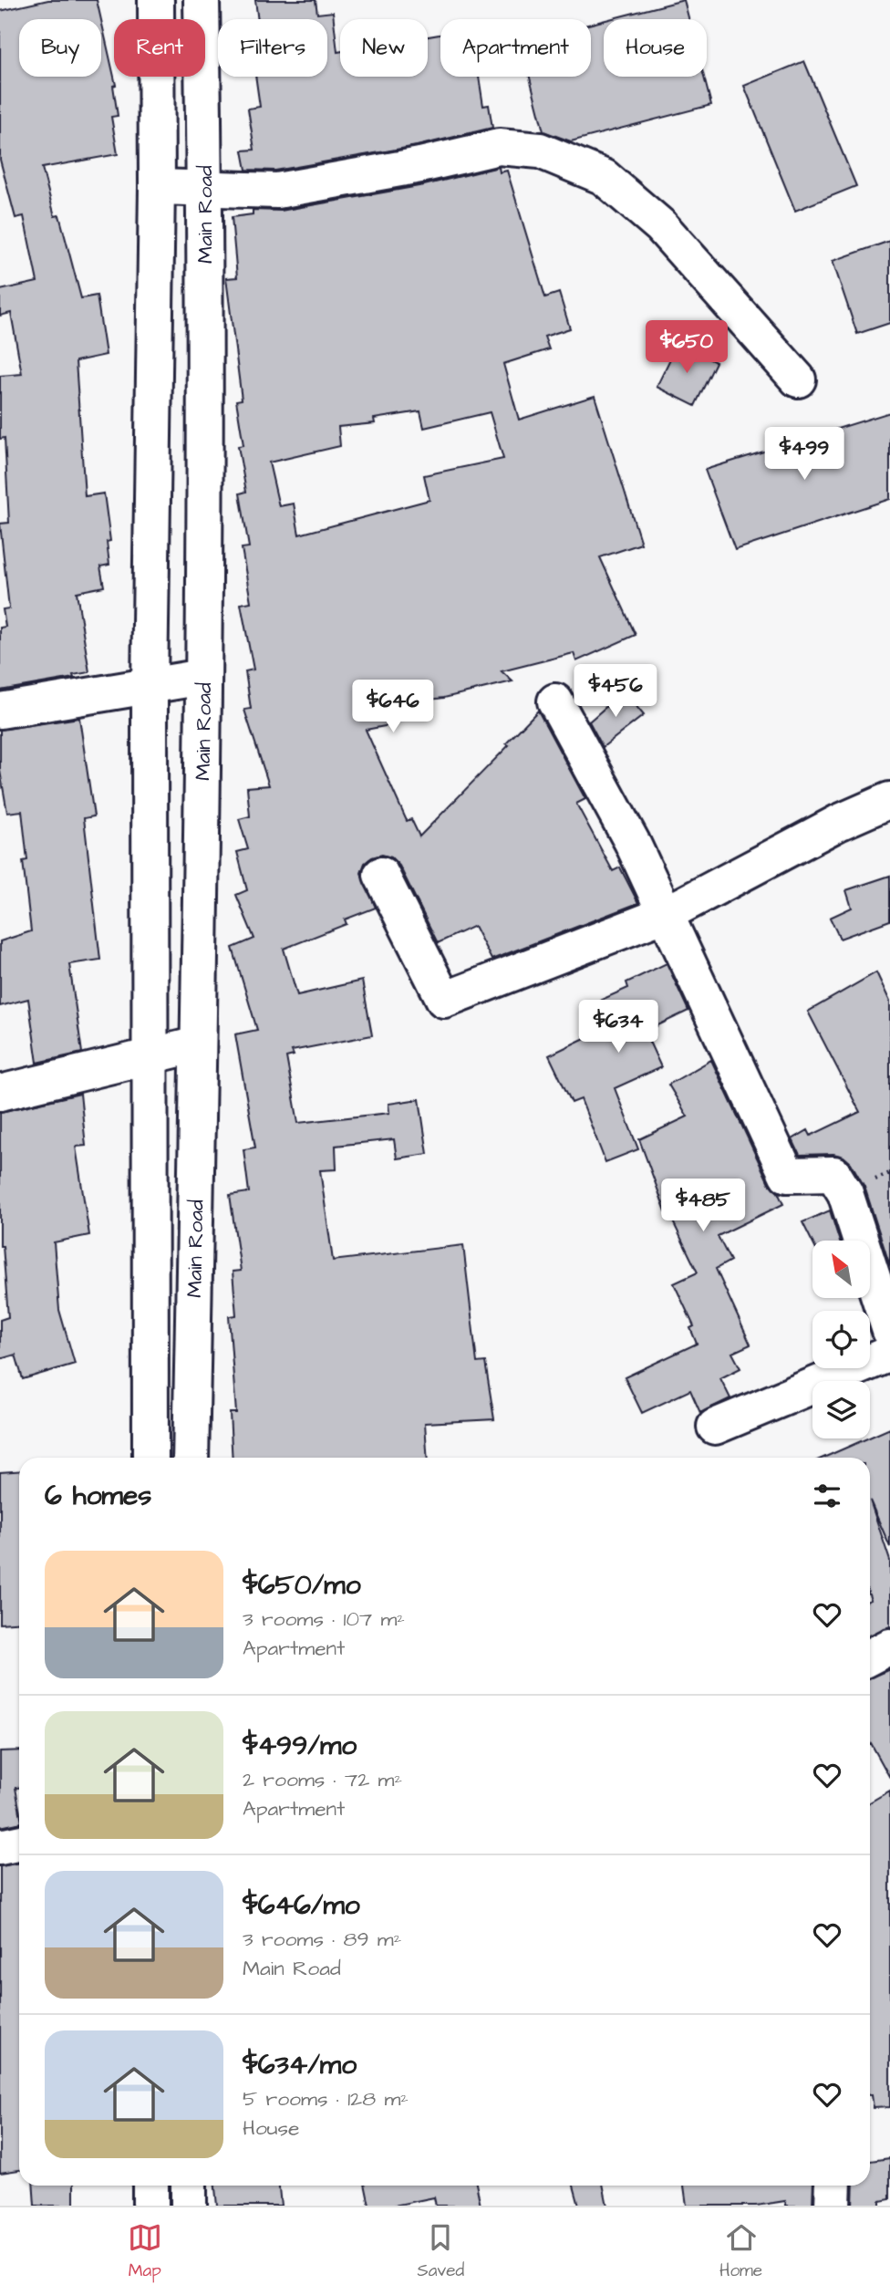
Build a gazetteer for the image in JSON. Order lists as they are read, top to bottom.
{
  "streets": {
    "main road": ["Main Road"]
  },
  "north": "top left",
  "page": {
    "chip": [
      "Buy",
      "Rent",
      "Filters",
      "New",
      "Apartment",
      "House"
    ],
    "price": [
      "$650",
      "$499",
      "$456",
      "$646",
      "$634",
      "$485"
    ],
    "heading": "6 homes",
    "list": [
      {
        "name": "$650/mo",
        "note": "3 rooms · 107 m² · Apartment"
      },
      {
        "name": "$499/mo",
        "note": "2 rooms · 72 m² · Apartment"
      },
      {
        "name": "$646/mo",
        "note": "3 rooms · 89 m² · Main Road"
      },
      {
        "name": "$634/mo",
        "note": "5 rooms · 128 m² · House"
      }
    ],
    "tabs": ["Map", "Saved", "Home"]
  }
}
